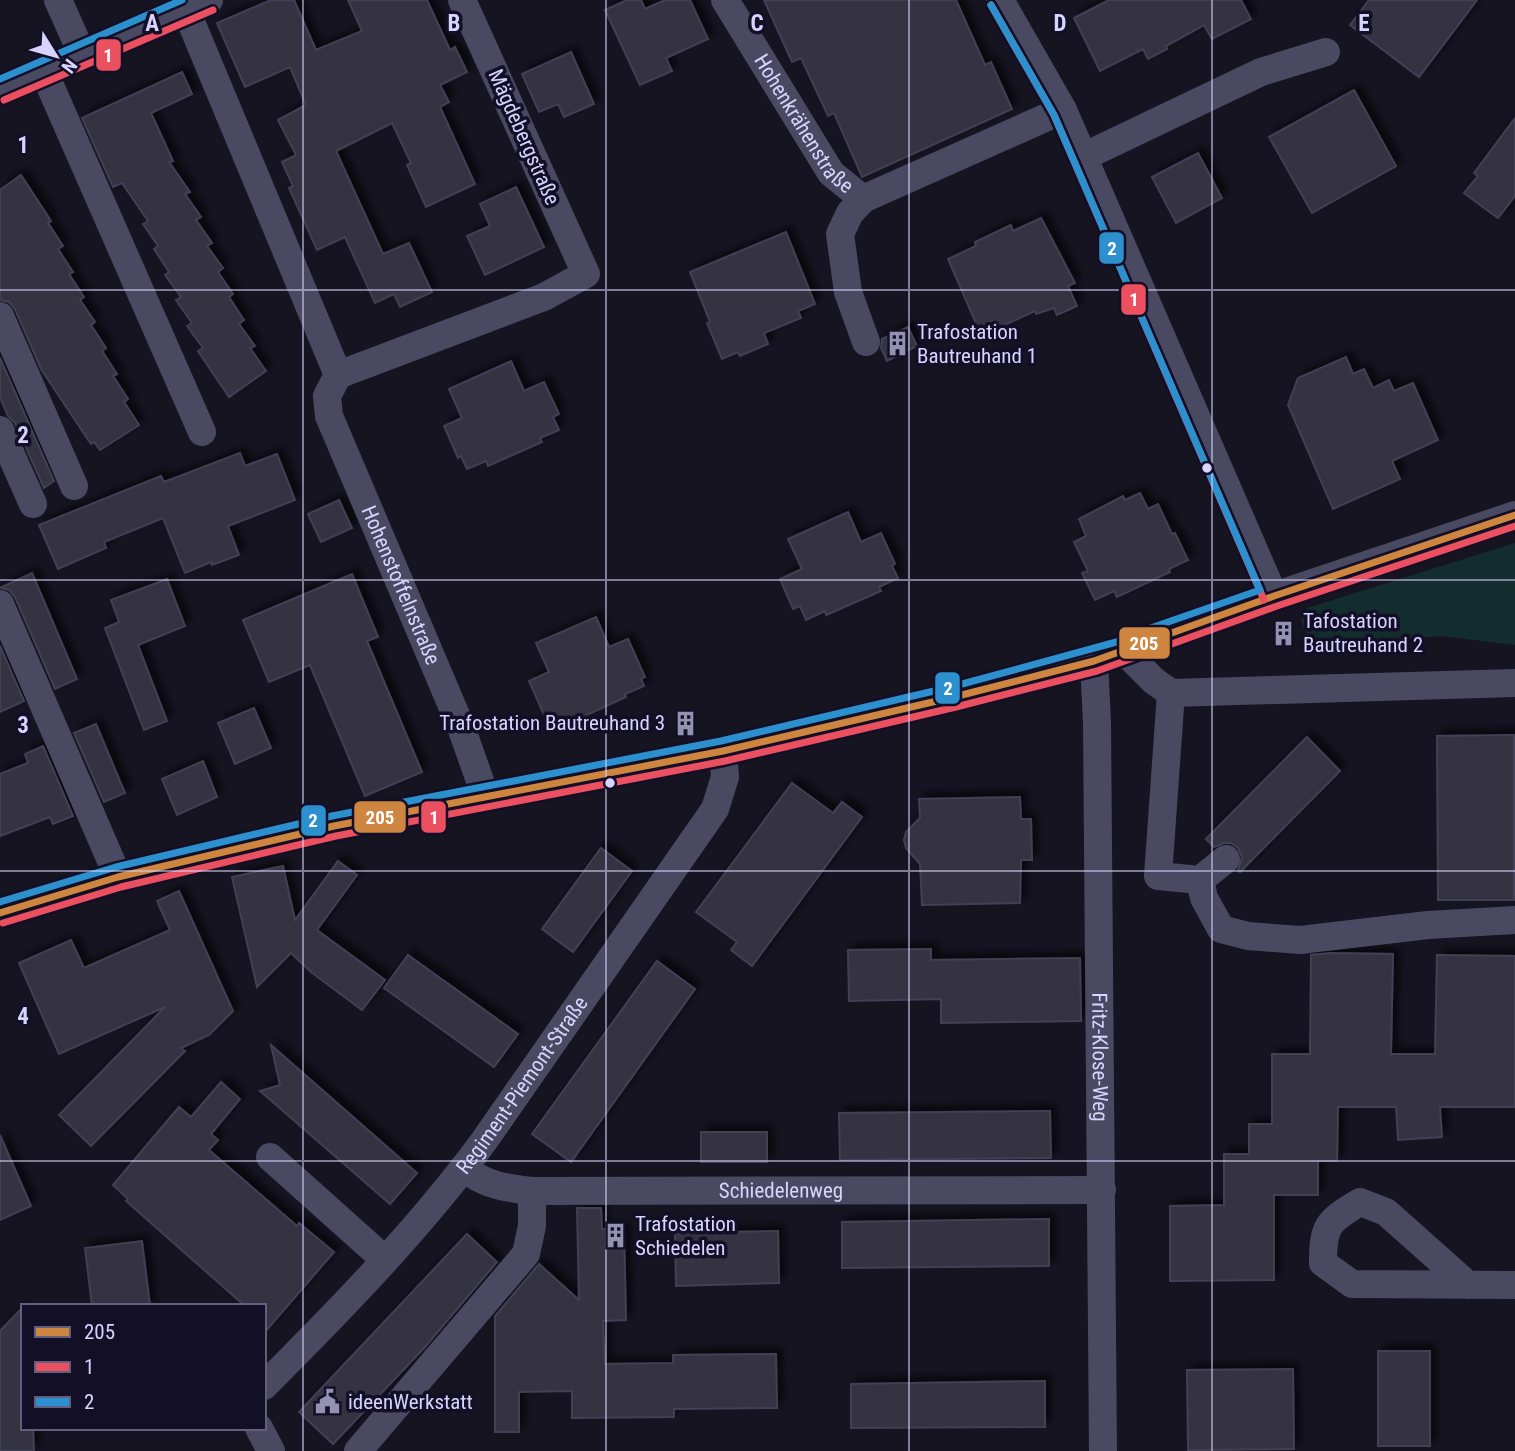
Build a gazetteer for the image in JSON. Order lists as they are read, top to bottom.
{
  "streets": {
    "street": [
      "Hohenkrähenstraße",
      "Mägdebergstraße",
      "Hohenstoffelnstraße",
      "Fritz-Klose-Weg",
      "Regiment-Piemont-Straße",
      "Schiedelenweg"
    ]
  },
  "crossings": [
    ["Mägdebergstraße", "Hohenstoffelnstraße"],
    ["Fritz-Klose-Weg", "Schiedelenweg"],
    ["Regiment-Piemont-Straße", "Schiedelenweg"]
  ],
  "places": {
    "building": [
      "Trafostation Bautreuhand 1",
      "Tafostation Bautreuhand 2",
      "Trafostation Bautreuhand 3",
      "Trafostation Schiedelen"
    ],
    "public building": ["ideenWerkstatt"]
  },
  "lines": ["transit line 2", "transit line 1", "transit line 205"],
  "legend": ["205", "1", "2"],
  "north": "bottom right",
  "grid": {
    "columns": [
      "A",
      "B",
      "C",
      "D",
      "E"
    ],
    "rows": [
      "1",
      "2",
      "3",
      "4"
    ]
  }
}
